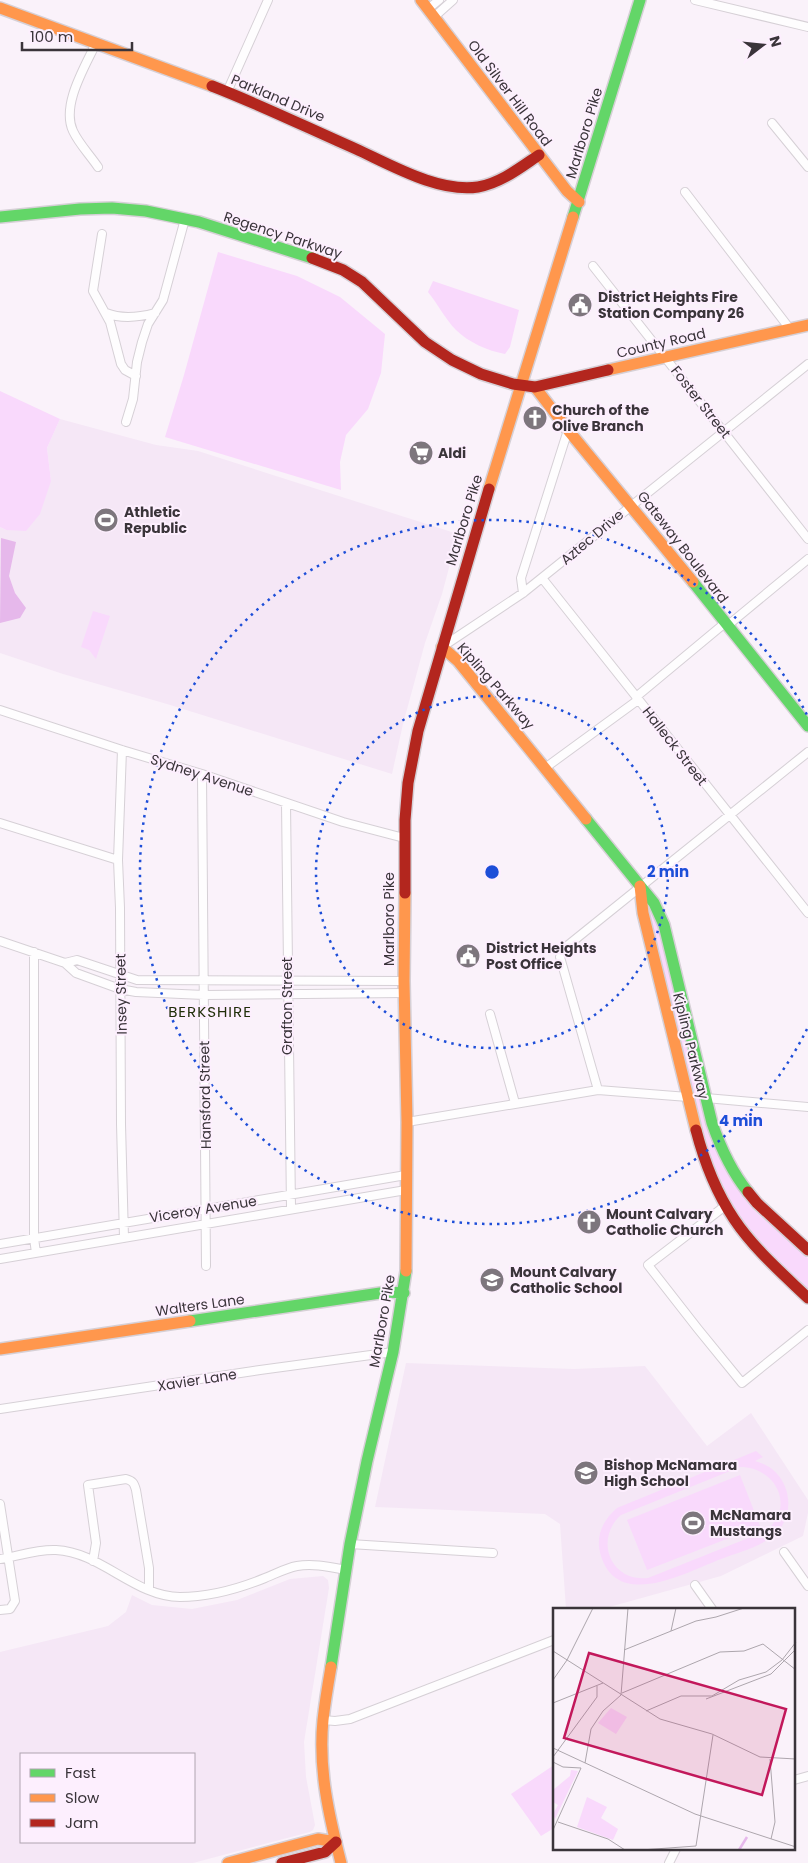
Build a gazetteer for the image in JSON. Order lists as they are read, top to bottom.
{
  "streets": {
    "street": [
      "Old Silver Hill Road",
      "Parkland Drive",
      "Marlboro Pike",
      "Regency Parkway",
      "County Road",
      "Foster Street",
      "Aztec Drive",
      "Gateway Boulevard",
      "Kipling Parkway",
      "Halleck Street",
      "Sydney Avenue",
      "Insey Street",
      "Grafton Street",
      "Hansford Street",
      "Viceroy Avenue",
      "Walters Lane",
      "Xavier Lane"
    ]
  },
  "crossings": [
    ["Old Silver Hill Road", "Parkland Drive"],
    ["Old Silver Hill Road", "Marlboro Pike"],
    ["Marlboro Pike", "Regency Parkway"],
    ["Marlboro Pike", "County Road"],
    ["Marlboro Pike", "Aztec Drive"],
    ["Marlboro Pike", "Kipling Parkway"],
    ["Marlboro Pike", "Sydney Avenue"],
    ["Marlboro Pike", "Viceroy Avenue"],
    ["Marlboro Pike", "Walters Lane"],
    ["Marlboro Pike", "Xavier Lane"],
    ["Regency Parkway", "County Road"],
    ["County Road", "Foster Street"],
    ["County Road", "Gateway Boulevard"],
    ["Foster Street", "Aztec Drive"],
    ["Aztec Drive", "Gateway Boulevard"],
    ["Aztec Drive", "Kipling Parkway"],
    ["Aztec Drive", "Halleck Street"],
    ["Sydney Avenue", "Insey Street"],
    ["Sydney Avenue", "Grafton Street"],
    ["Sydney Avenue", "Hansford Street"],
    ["Insey Street", "Viceroy Avenue"],
    ["Grafton Street", "Viceroy Avenue"],
    ["Hansford Street", "Viceroy Avenue"]
  ],
  "districts": ["BERKSHIRE"],
  "places": {
    "public building": ["District Heights Fire Station Company 26", "District Heights Post Office"],
    "church": ["Church of the Olive Branch", "Mount Calvary Catholic Church"],
    "supermarket": ["Aldi"],
    "sports": ["Athletic Republic", "McNamara Mustangs"],
    "school or university": ["Mount Calvary Catholic School", "Bishop McNamara High School"]
  },
  "legend": ["Fast", "Slow", "Jam"],
  "scale_bar": "100 m",
  "north": "right",
  "rings": ["2 min", "4 min"]
}
